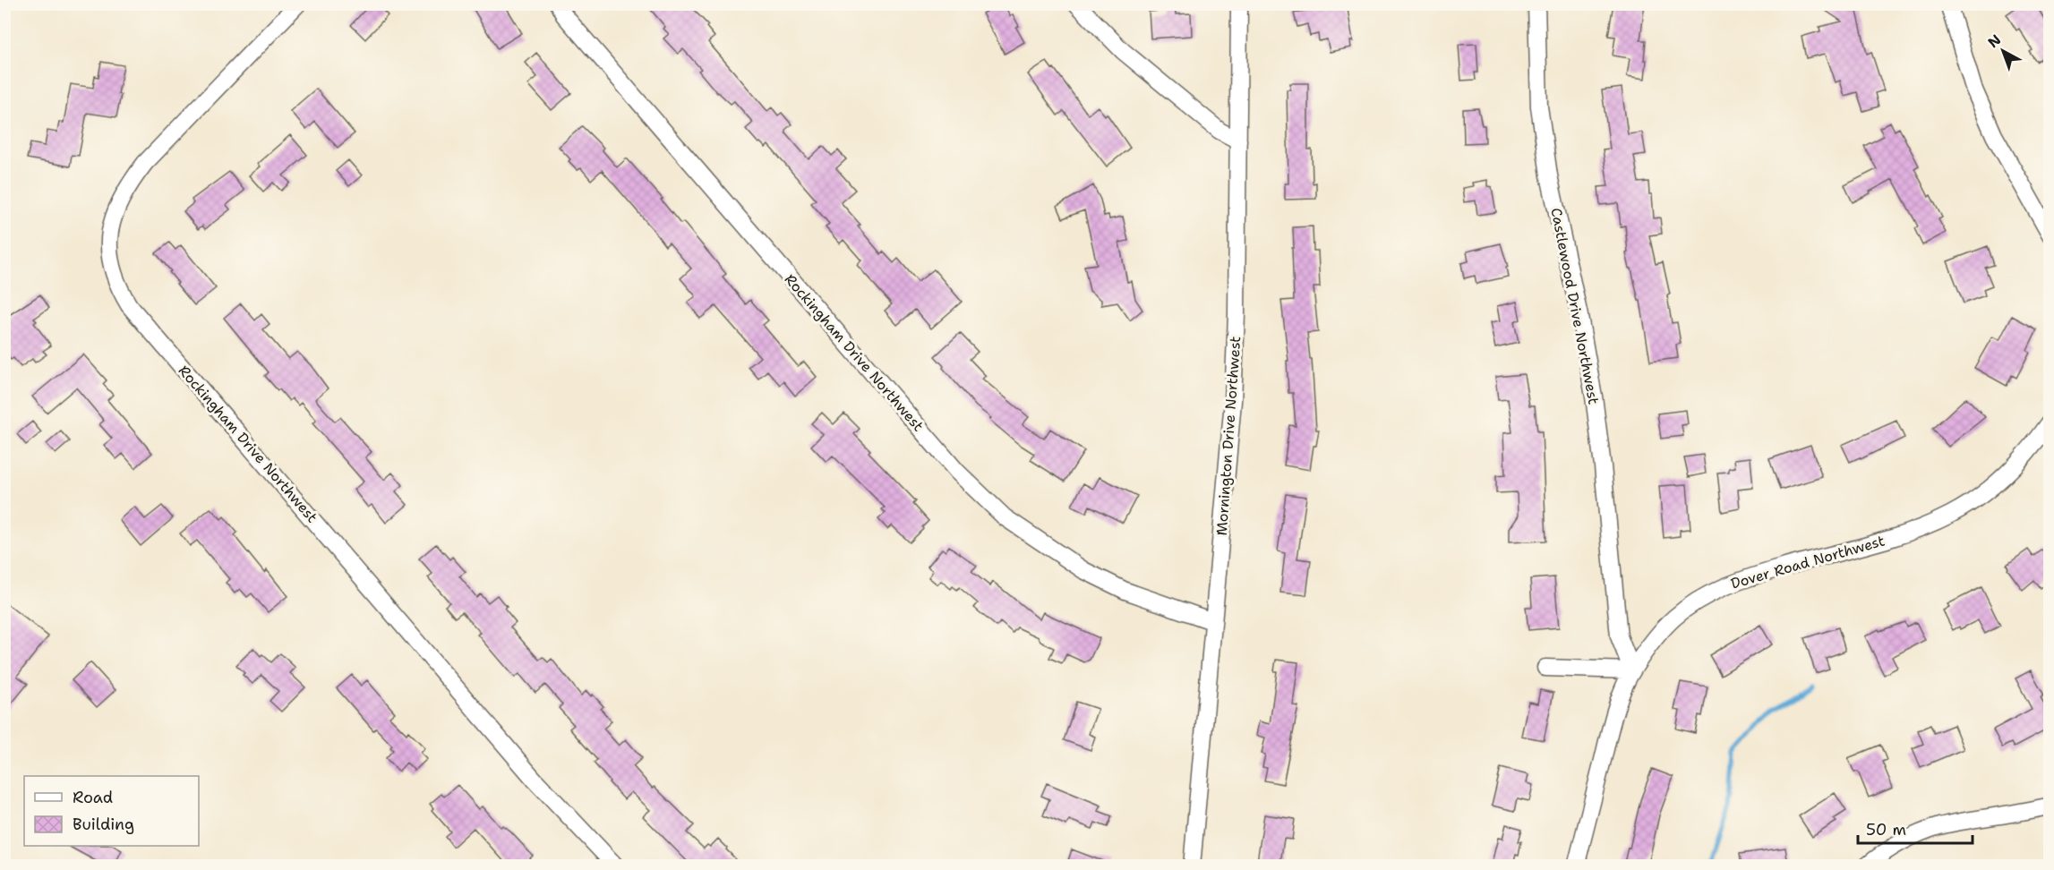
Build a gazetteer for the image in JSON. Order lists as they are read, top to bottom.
{
  "streets": {
    "street": [
      "Castlewood Drive Northwest",
      "Rockingham Drive Northwest",
      "Mornington Drive Northwest",
      "Dover Road Northwest"
    ]
  },
  "crossings": [
    ["Castlewood Drive Northwest", "Dover Road Northwest"],
    ["Rockingham Drive Northwest", "Mornington Drive Northwest"]
  ],
  "legend": ["Road", "Building"],
  "scale_bar": "50 m",
  "north": "top left"
}
